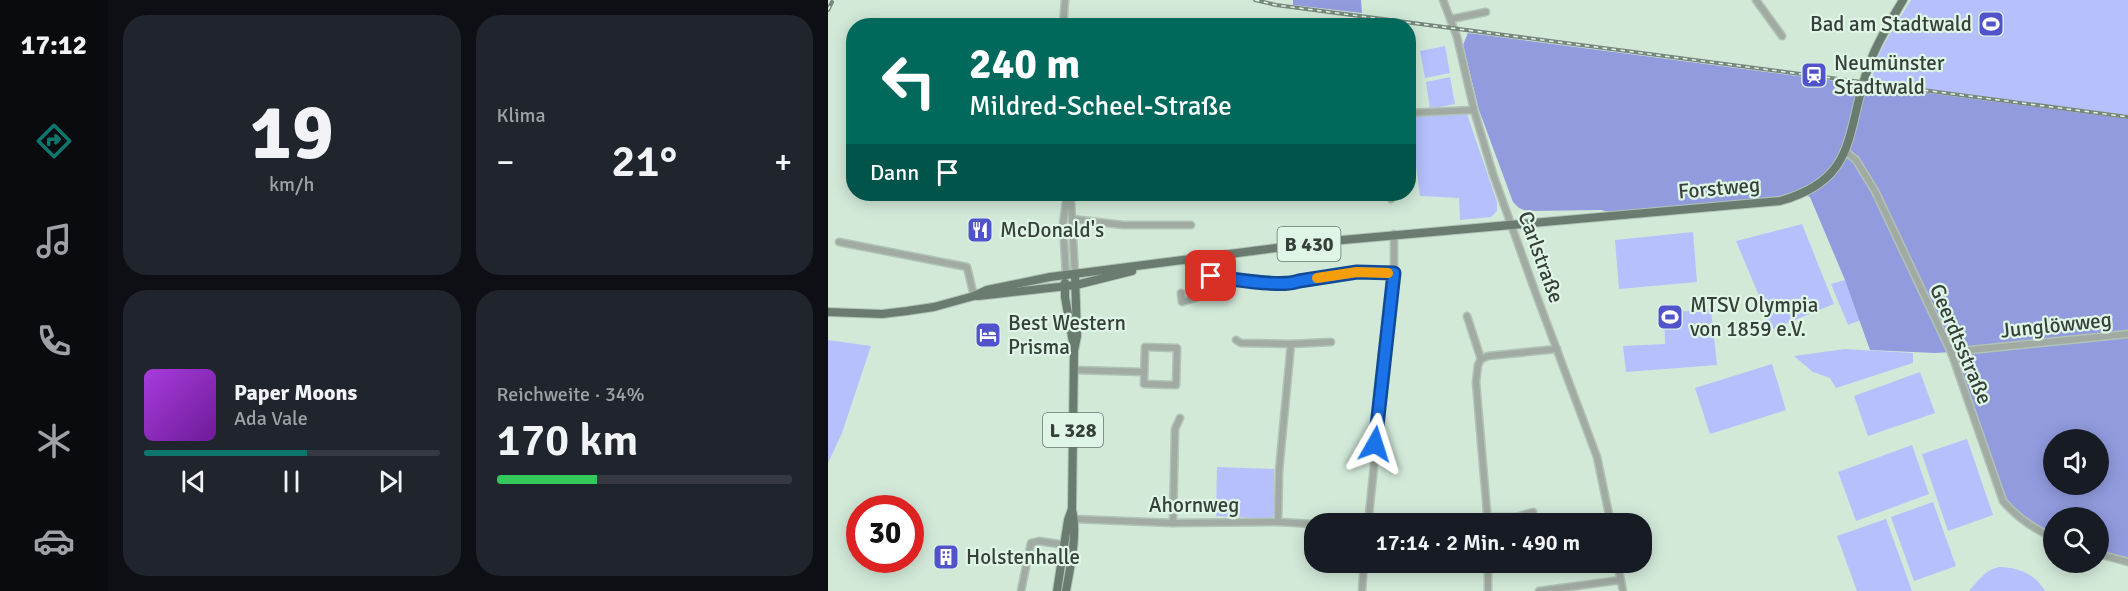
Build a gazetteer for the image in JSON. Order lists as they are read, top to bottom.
{
  "streets": {
    "main road": ["Forstweg", "B 430", "L 328"],
    "street": [
      "Carlstraße",
      "Junglöwweg",
      "Geerdtsstraße",
      "Ahornweg"
    ]
  },
  "crossings": [
    ["Forstweg", "B 430"],
    ["Forstweg", "Carlstraße"],
    ["Forstweg", "Geerdtsstraße"],
    ["B 430", "Carlstraße"],
    ["B 430", "L 328"],
    ["Junglöwweg", "Geerdtsstraße"],
    ["L 328", "Ahornweg"]
  ],
  "places": {
    "sports": ["Bad am Stadtwald", "MTSV Olympia von 1859 e.V."],
    "station": ["Neumünster Stadtwald"],
    "restaurant": ["McDonald's"],
    "hotel": ["Best Western Prisma"],
    "building": ["Holstenhalle"]
  },
  "page": {
    "tabs": "17:12",
    "tile": [
      ["19", "km/h"],
      "Klima",
      ["Reichweite · 34%", "170 km"]
    ],
    "turn": ["240 m", "Mildred-Scheel-Straße"],
    "heat": ["−", "21°", "+"],
    "then": "Dann",
    "song": ["Paper Moons", "Ada Vale"],
    "limit": "30",
    "trip": "17:14 · 2 Min. · 490 m"
  }
}
